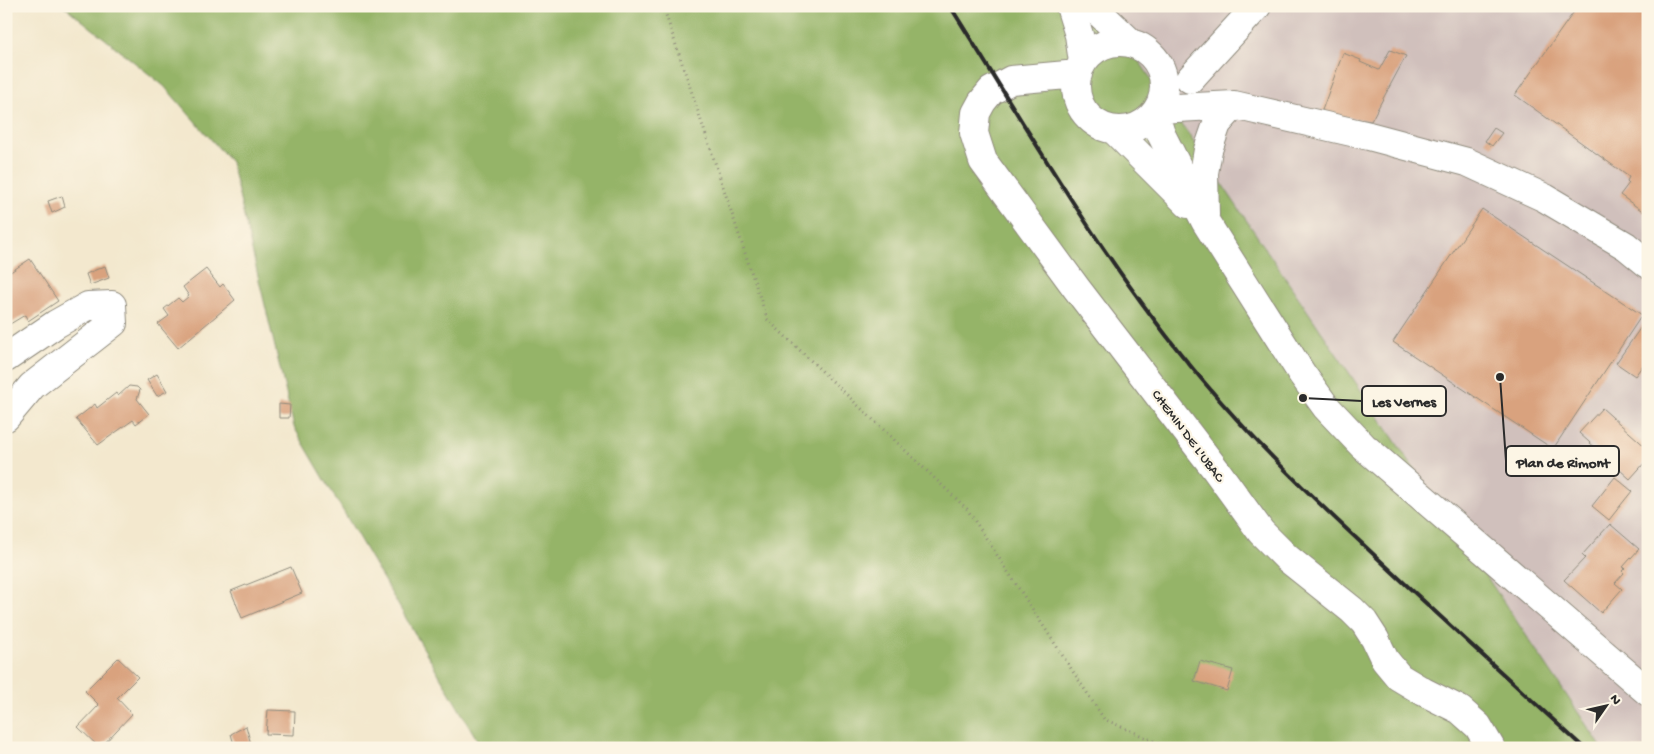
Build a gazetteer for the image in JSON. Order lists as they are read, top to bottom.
{
  "streets": {
    "street": ["CHEMIN DE L'UBAC"]
  },
  "places": ["Plan de Rimont", "Les Vernes"],
  "north": "top right"
}
